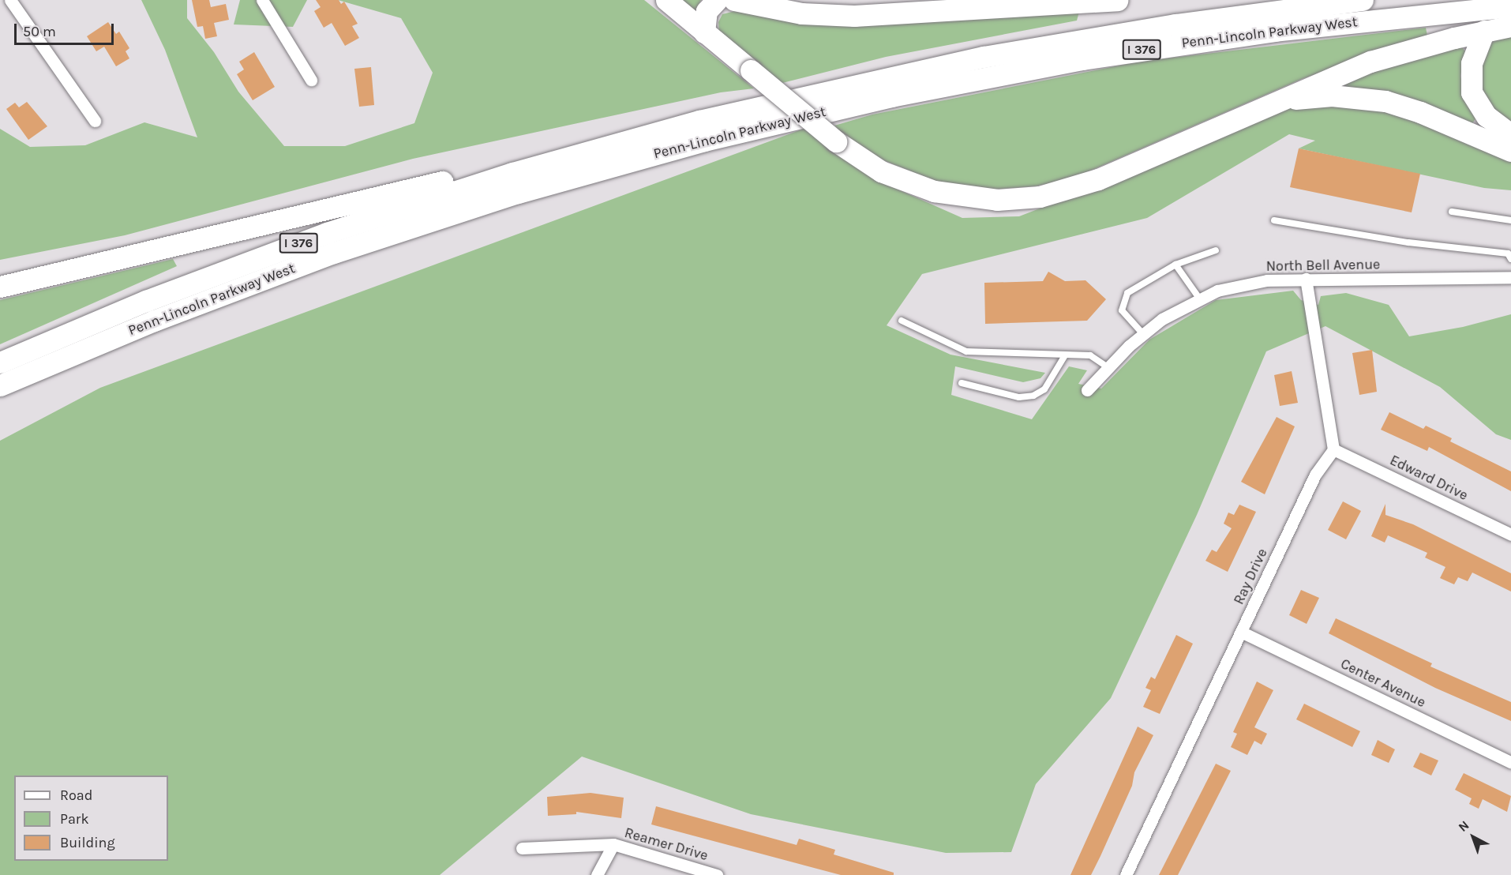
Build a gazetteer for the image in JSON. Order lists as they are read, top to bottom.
{
  "streets": {
    "highway": ["Penn-Lincoln Parkway West", "I 376"],
    "street": [
      "North Bell Avenue",
      "Edward Drive",
      "Ray Drive",
      "Center Avenue",
      "Reamer Drive"
    ]
  },
  "crossings": [
    ["Edward Drive", "Ray Drive"],
    ["Ray Drive", "Center Avenue"]
  ],
  "legend": ["Road", "Park", "Building"],
  "scale_bar": "50 m",
  "north": "top left"
}
